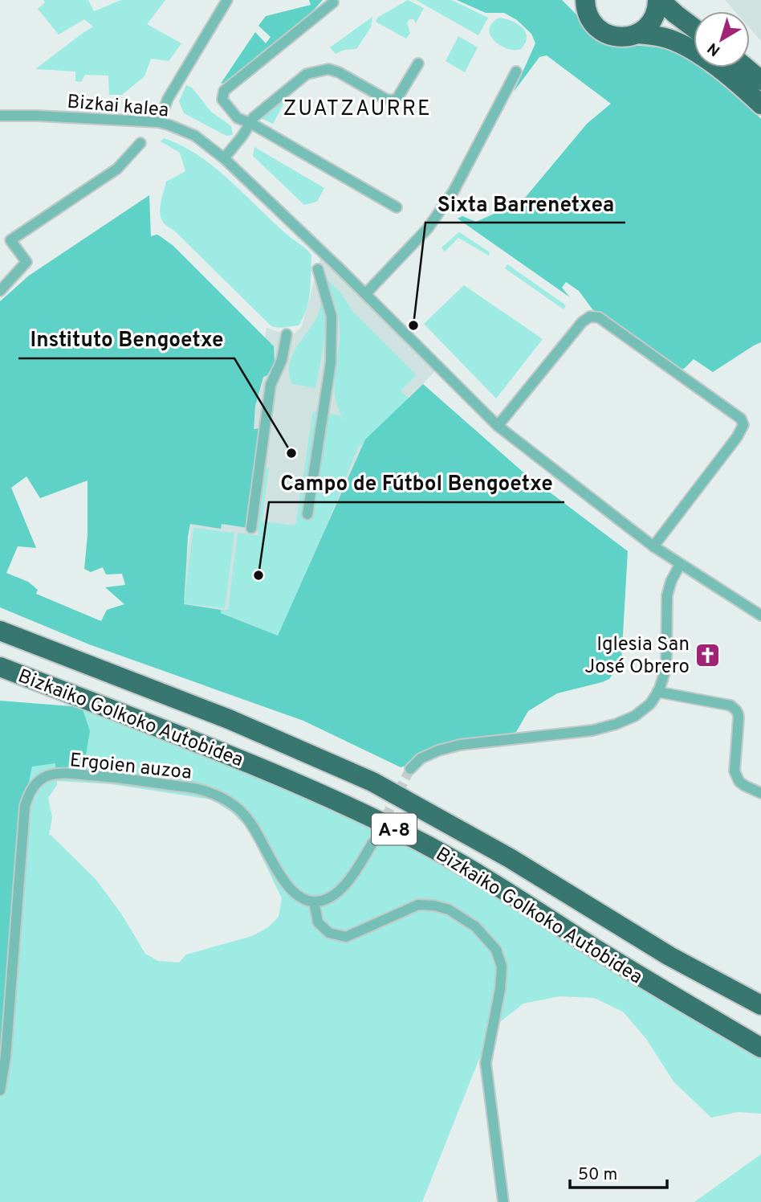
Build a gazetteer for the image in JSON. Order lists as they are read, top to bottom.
{
  "streets": {
    "highway": ["Bizkaiko Golkoko Autobidea", "A-8"],
    "street": ["Bizkai kalea", "Ergoien auzoa"]
  },
  "districts": ["ZUATZAURRE"],
  "places": {
    "other": ["Sixta Barrenetxea", "Instituto Bengoetxe", "Campo de Fútbol Bengoetxe"],
    "church": ["Iglesia San José Obrero"]
  },
  "scale_bar": "50 m",
  "north": "bottom left"
}
